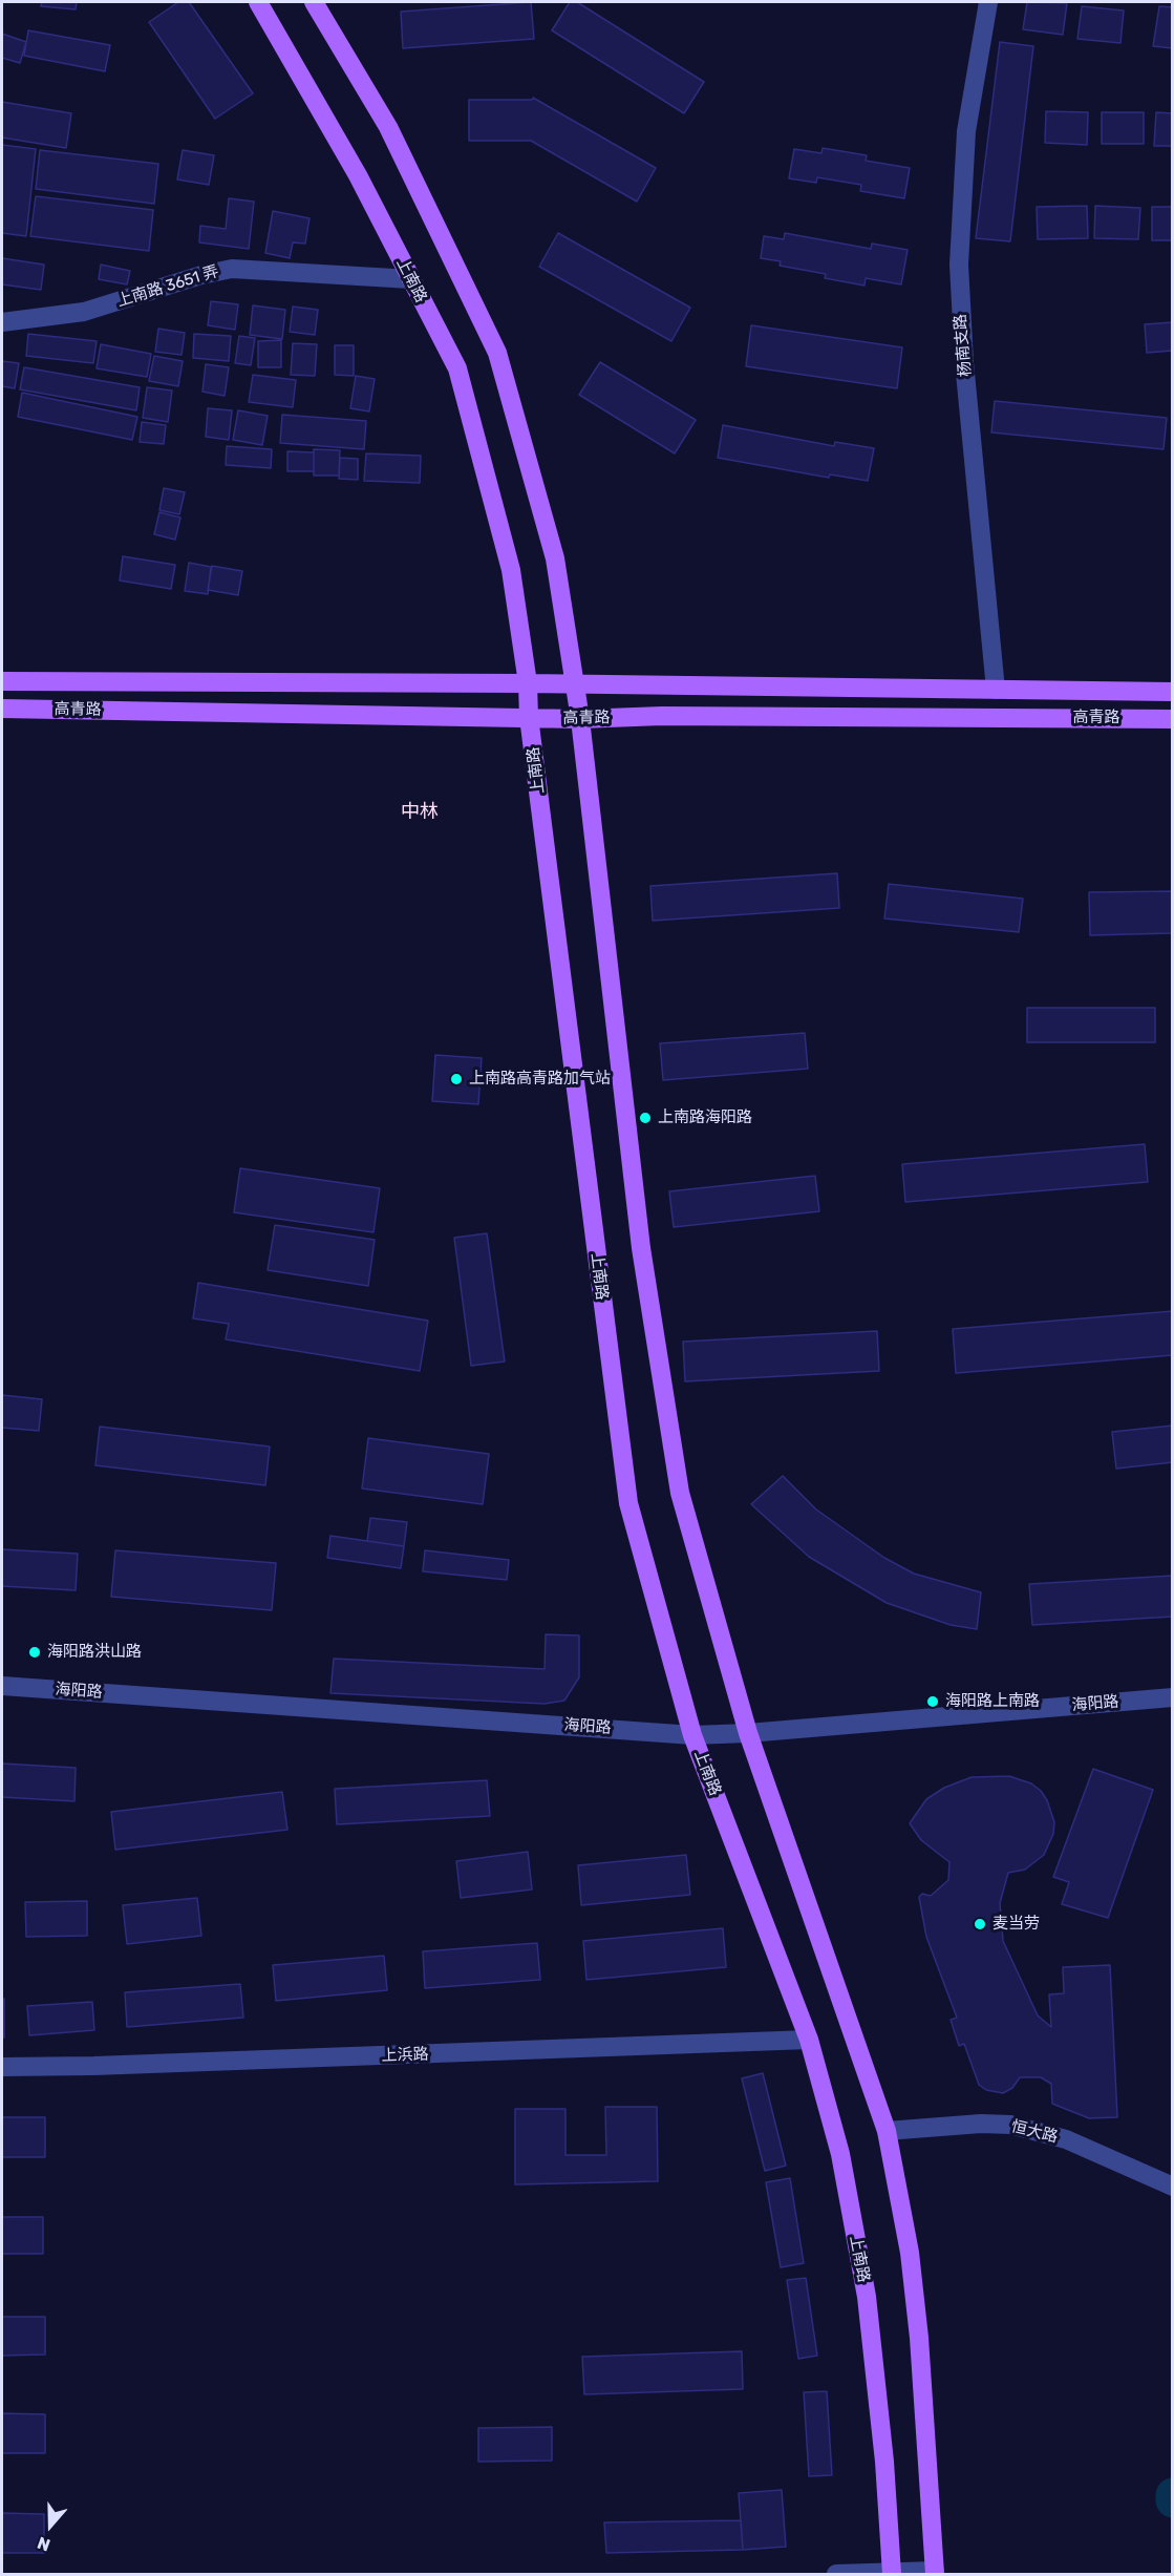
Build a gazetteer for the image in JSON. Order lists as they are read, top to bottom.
{
  "streets": {
    "main road": ["上南路", "高青路"],
    "street": [
      "上南路 3651 弄",
      "杨南支路",
      "海阳路",
      "上浜路",
      "恒大路"
    ]
  },
  "crossings": [
    ["上南路", "上南路 3651 弄"],
    ["上南路", "高青路"],
    ["上南路", "海阳路"],
    ["上南路", "上浜路"],
    ["杨南支路", "高青路"]
  ],
  "districts": ["中林"],
  "places": [
    "上南路高青路加气站",
    "上南路海阳路",
    "海阳路洪山路",
    "海阳路上南路",
    "麦当劳"
  ],
  "north": "bottom"
}
